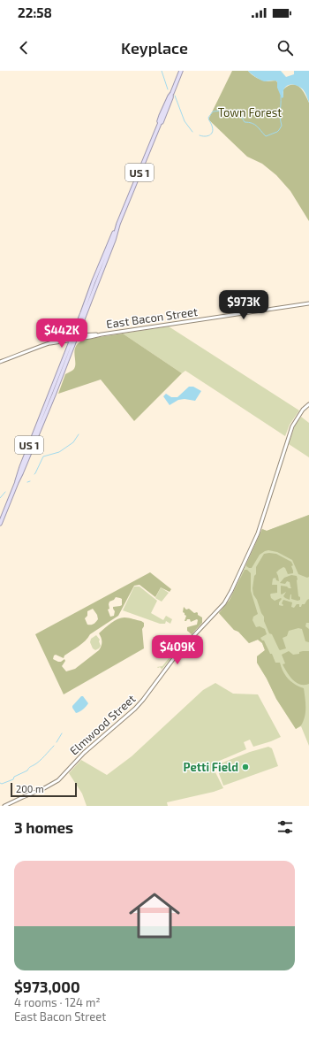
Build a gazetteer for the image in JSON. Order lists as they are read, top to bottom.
{
  "streets": {
    "main road": ["US 1", "East Bacon Street", "Elmwood Street"]
  },
  "crossings": [
    ["US 1", "East Bacon Street"]
  ],
  "parks": ["Town Forest"],
  "places": ["Petti Field"],
  "scale_bar": "200 m",
  "page": {
    "status": "22:58",
    "header": "Keyplace",
    "price": ["$973K", "$442K", "$409K"],
    "scale": "200 m",
    "heading": "3 homes",
    "list": [
      {
        "name": "$973,000",
        "note": "4 rooms · 124 m² · East Bacon Street"
      }
    ]
  }
}
